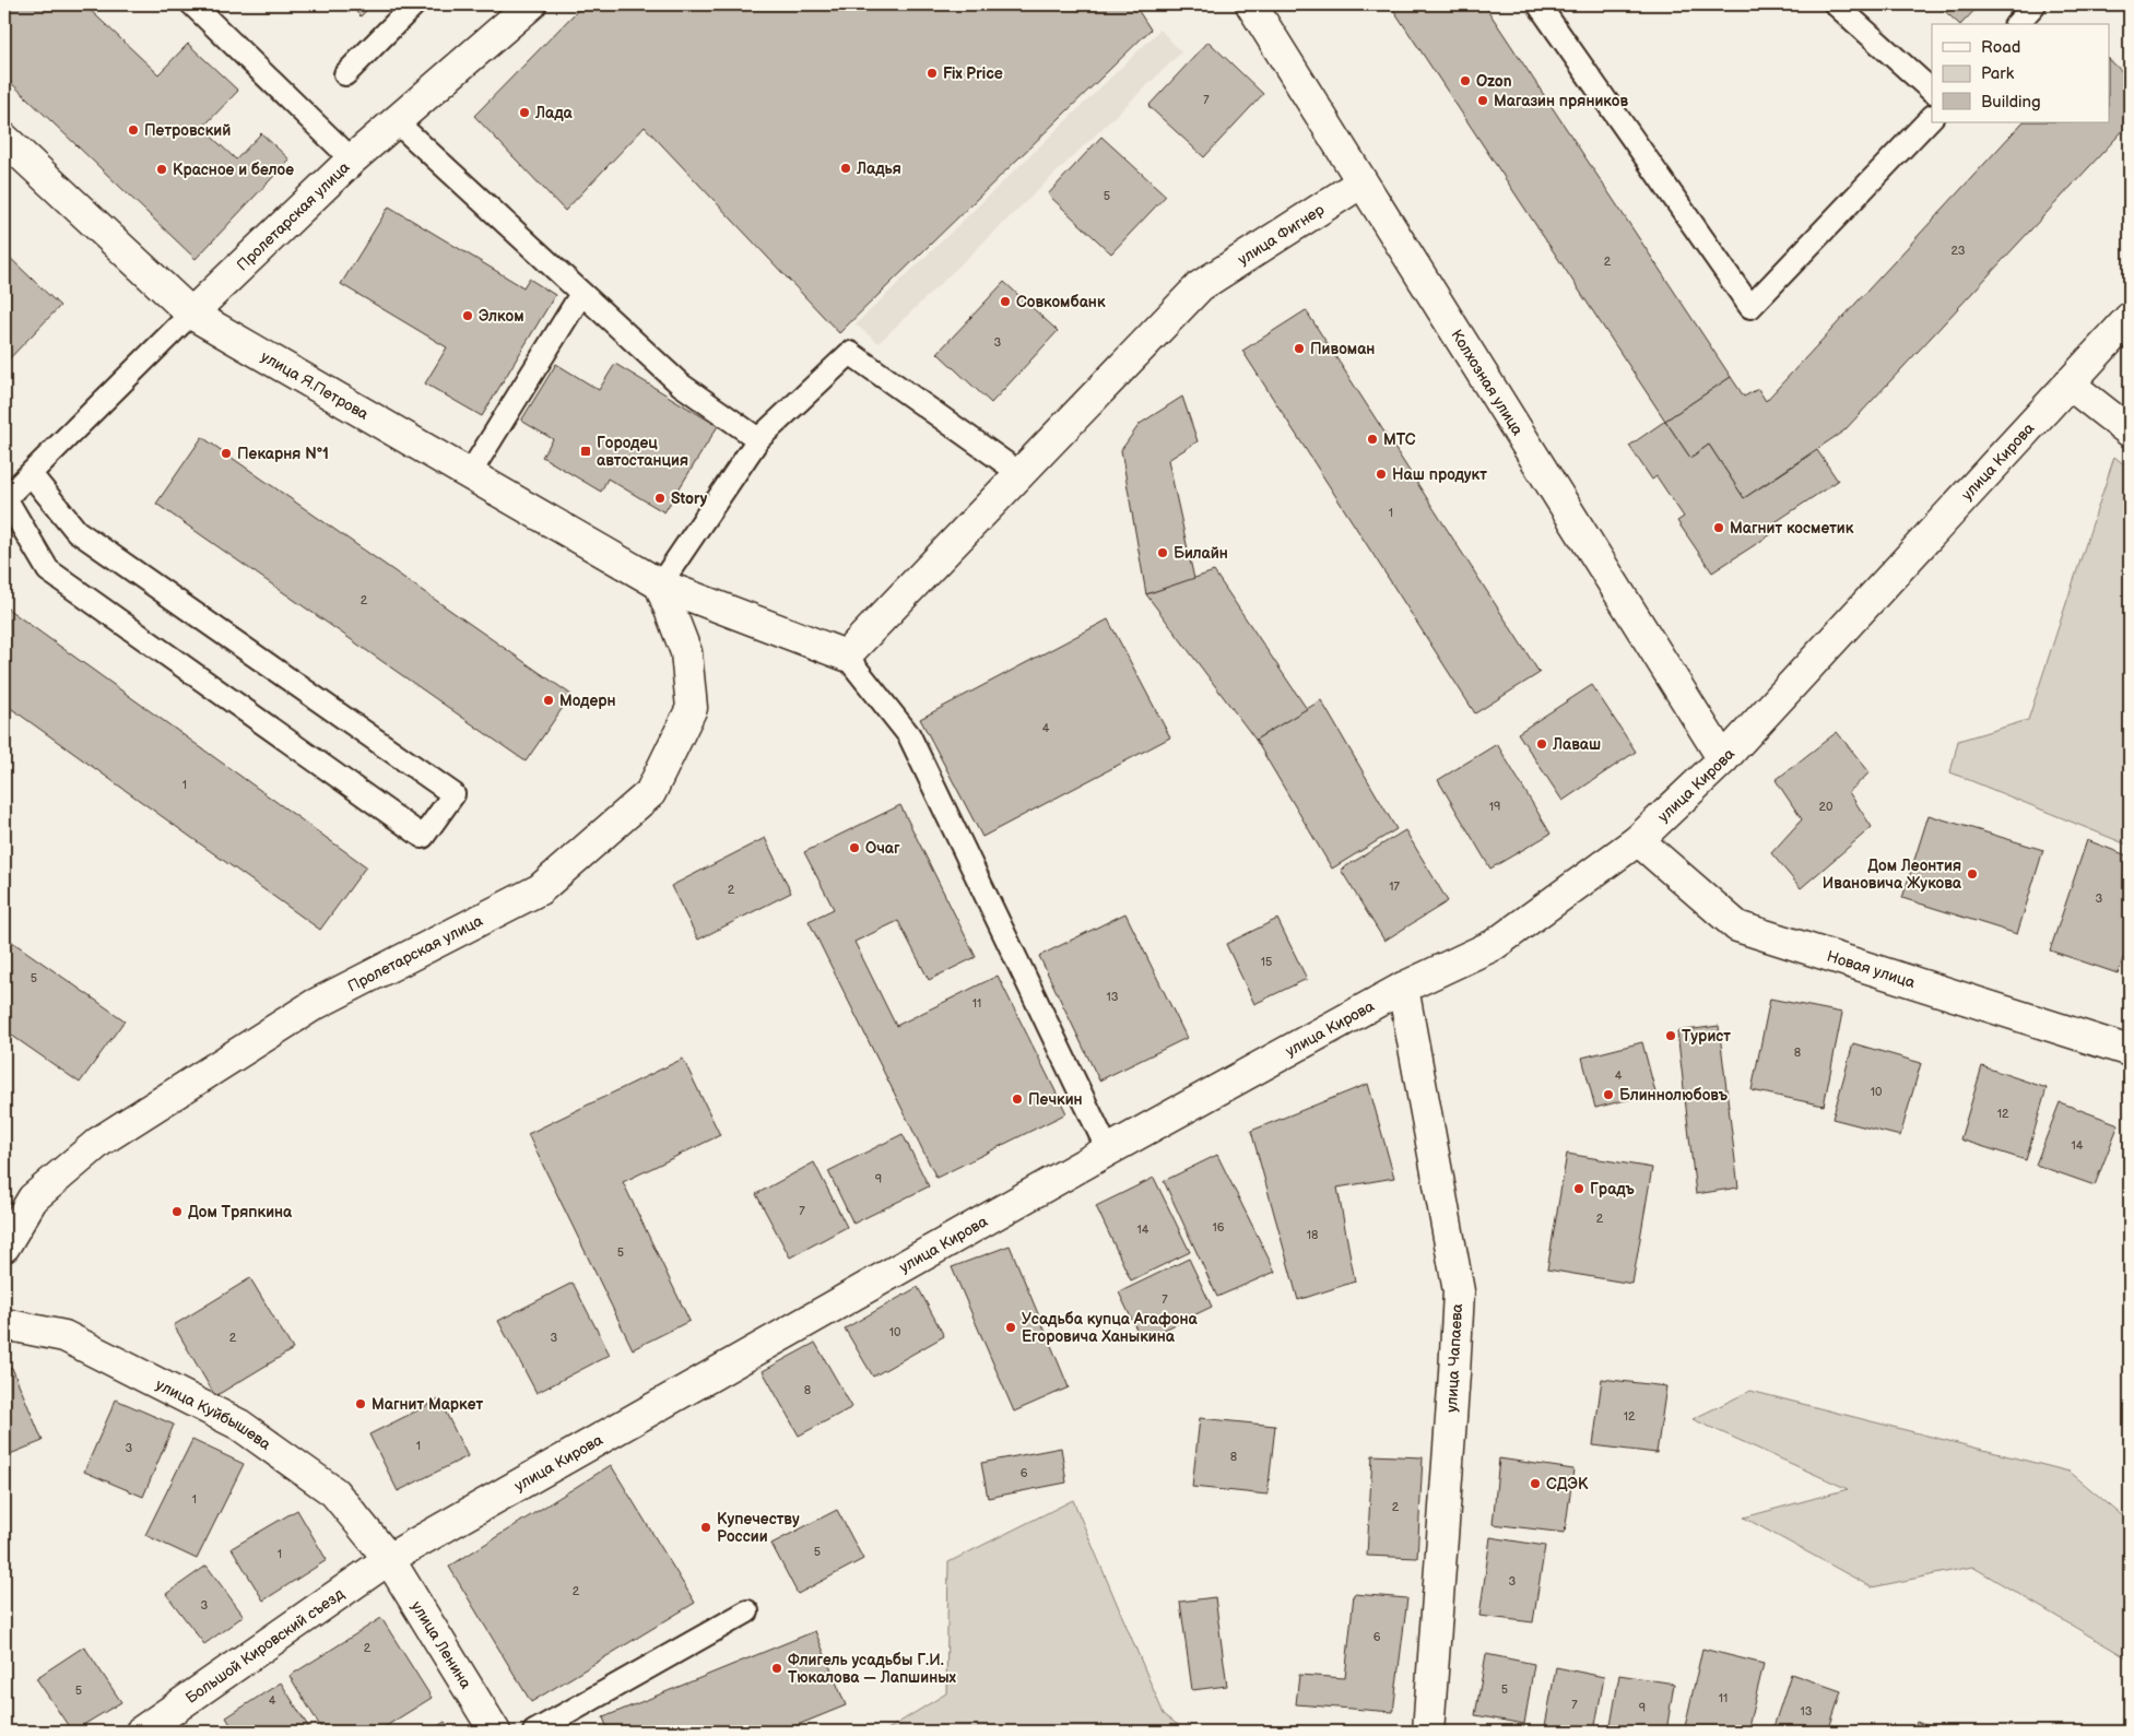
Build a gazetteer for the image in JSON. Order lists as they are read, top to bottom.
{
  "streets": {
    "street": [
      "Пролетарская улица",
      "улица Фигнер",
      "Колхозная улица",
      "улица Я.Петрова",
      "улица Кирова",
      "Новая улица",
      "улица Чапаева",
      "улица Куйбышева",
      "Большой Кировский съезд",
      "улица Ленина"
    ]
  },
  "crossings": [
    ["Пролетарская улица", "улица Я.Петрова"],
    ["улица Фигнер", "Колхозная улица"],
    ["улица Фигнер", "улица Я.Петрова"],
    ["Колхозная улица", "улица Кирова"],
    ["улица Кирова", "Новая улица"],
    ["улица Кирова", "улица Чапаева"],
    ["улица Кирова", "улица Куйбышева"],
    ["улица Кирова", "Большой Кировский съезд"],
    ["улица Кирова", "улица Ленина"],
    ["улица Куйбышева", "Большой Кировский съезд"],
    ["улица Куйбышева", "улица Ленина"],
    ["Большой Кировский съезд", "улица Ленина"]
  ],
  "places": {
    "other": [
      "Fix Price",
      "Ozon",
      "Магазин пряников",
      "Лада",
      "Петровский",
      "Ладья",
      "Красное и белое",
      "Совкомбанк",
      "Элком",
      "Пивоман",
      "МТС",
      "Пекарня N°1",
      "Наш продукт",
      "Story",
      "Магнит косметик",
      "Билайн",
      "Модерн",
      "Лаваш",
      "Очаг",
      "Дом Леонтия Ивановича Жукова",
      "Турист",
      "Блиннолюбовъ",
      "Печкин",
      "Градъ",
      "Дом Тряпкина",
      "Усадьба купца Агафона Егоровича Ханыкина",
      "Магнит Маркет",
      "СДЭК",
      "Купечеству России",
      "Флигель усадьбы Г.И. Тюкалова — Лапшиных"
    ],
    "transit": ["Городец автостанция"]
  },
  "house_numbers": [
    "7",
    "5",
    "23",
    "2",
    "3",
    "1",
    "2",
    "4",
    "1",
    "19",
    "20",
    "17",
    "2",
    "3",
    "15",
    "5",
    "13",
    "11",
    "8",
    "4",
    "10",
    "12",
    "14",
    "9",
    "7",
    "2",
    "16",
    "14",
    "18",
    "5",
    "7",
    "10",
    "2",
    "3",
    "8",
    "12",
    "1",
    "3",
    "8",
    "6",
    "1",
    "2",
    "5",
    "1",
    "3",
    "2",
    "3",
    "6",
    "2",
    "5",
    "5",
    "11",
    "4",
    "7",
    "9",
    "13"
  ],
  "legend": ["Road", "Park", "Building"]
}
